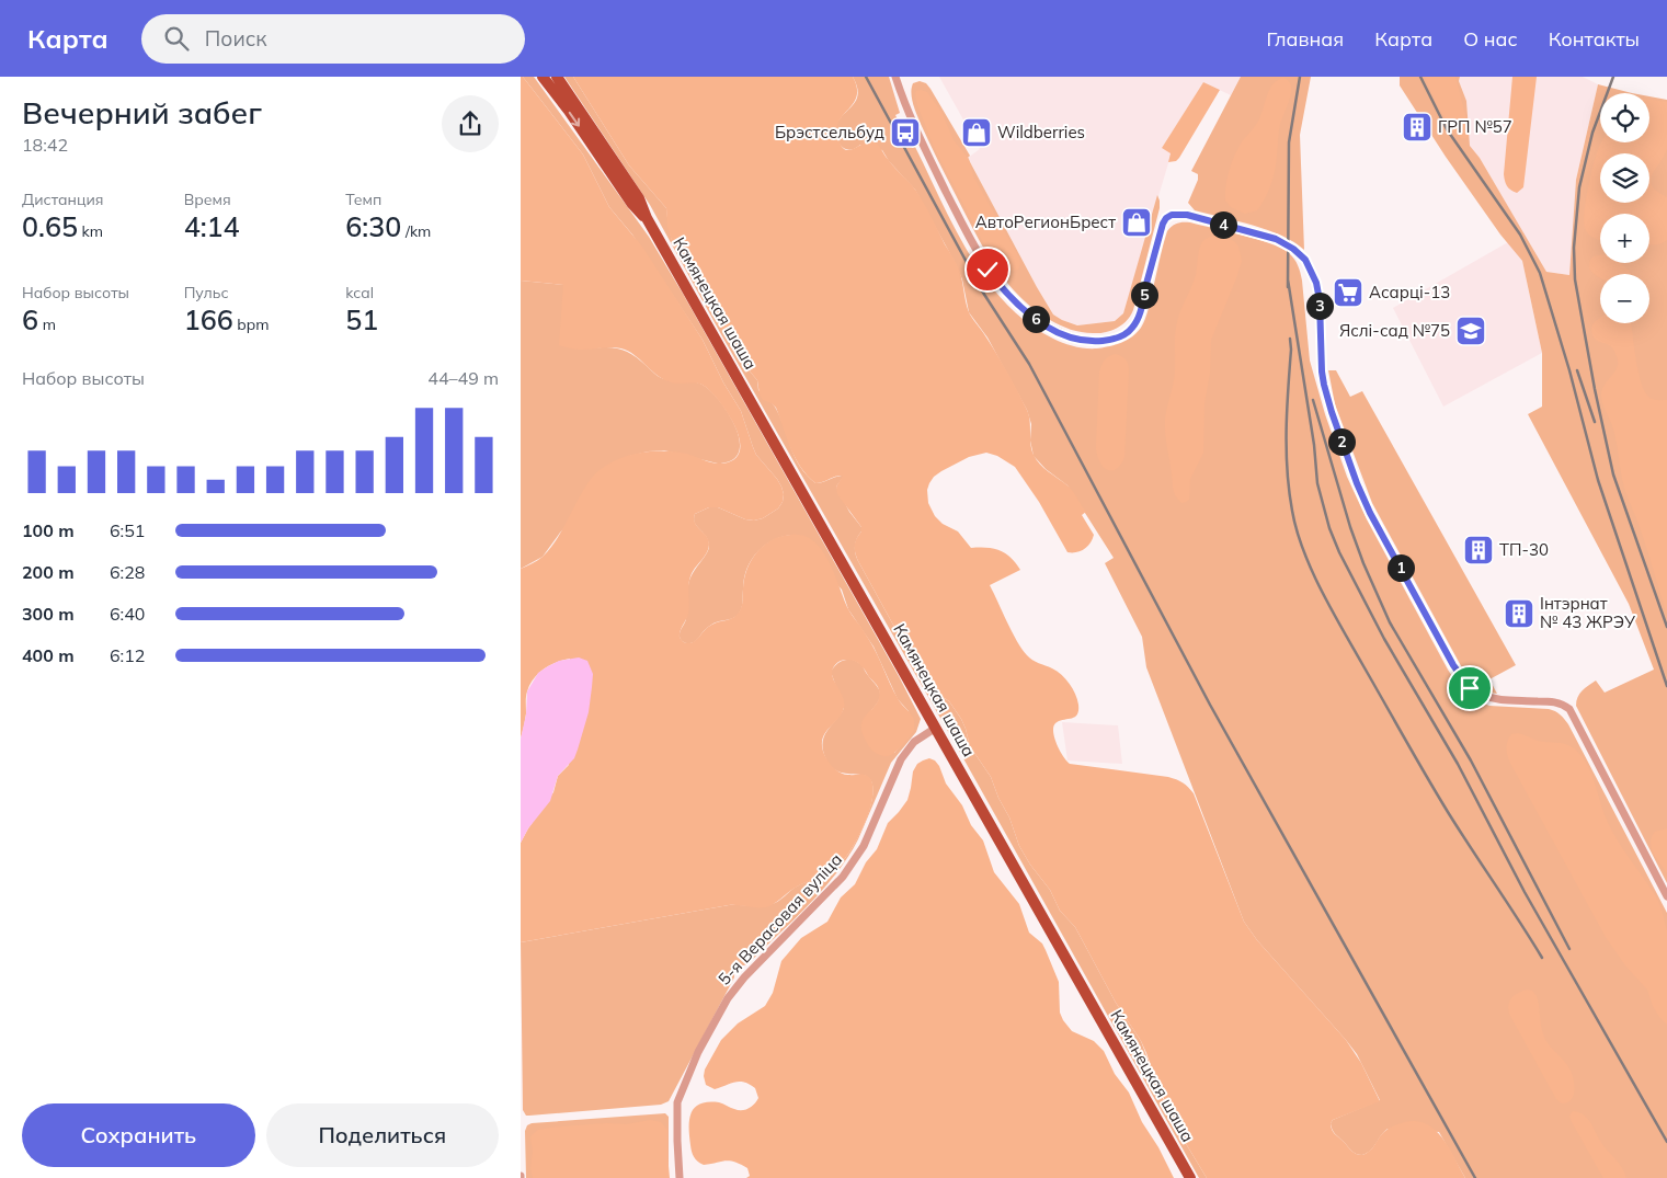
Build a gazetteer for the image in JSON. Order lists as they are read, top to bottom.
{
  "streets": {
    "main road": ["Камянецкая шаша"],
    "street": ["5-я Верасовая вуліца"]
  },
  "crossings": [
    ["Камянецкая шаша", "5-я Верасовая вуліца"]
  ],
  "places": {
    "building": ["ГРП №57", "ТП-30", "Інтэрнат № 43 ЖРЭУ"],
    "bus stop": ["Брэстсельбуд"],
    "shop": ["Wildberries", "АвтоРегионБрест"],
    "supermarket": ["Асарці-13"],
    "school or university": ["Яслі-сад №75"]
  },
  "page": {
    "header": "Карта",
    "search": "Поиск",
    "nav": [
      "Главная",
      "Карта",
      "О нас",
      "Контакты"
    ],
    "heading": ["Вечерний забег", "18:42"],
    "map_buttons": ["+", "−"],
    "stats": [
      ["Дистанция", "0.65 km"],
      ["Время", "4:14"],
      ["Темп", "6:30 /km"],
      ["Набор высоты", "6 m"],
      ["Пульс", "166 bpm"],
      ["kcal", "51"]
    ],
    "pins": [
      "4",
      "5",
      "3",
      "6",
      "2",
      "1"
    ],
    "chart": ["Набор высоты", "44–49 m"],
    "list": [
      {
        "name": "100 m",
        "note": "6:51"
      },
      {
        "name": "200 m",
        "note": "6:28"
      },
      {
        "name": "300 m",
        "note": "6:40"
      },
      {
        "name": "400 m",
        "note": "6:12"
      }
    ],
    "buttons": ["Сохранить", "Поделиться"]
  }
}
